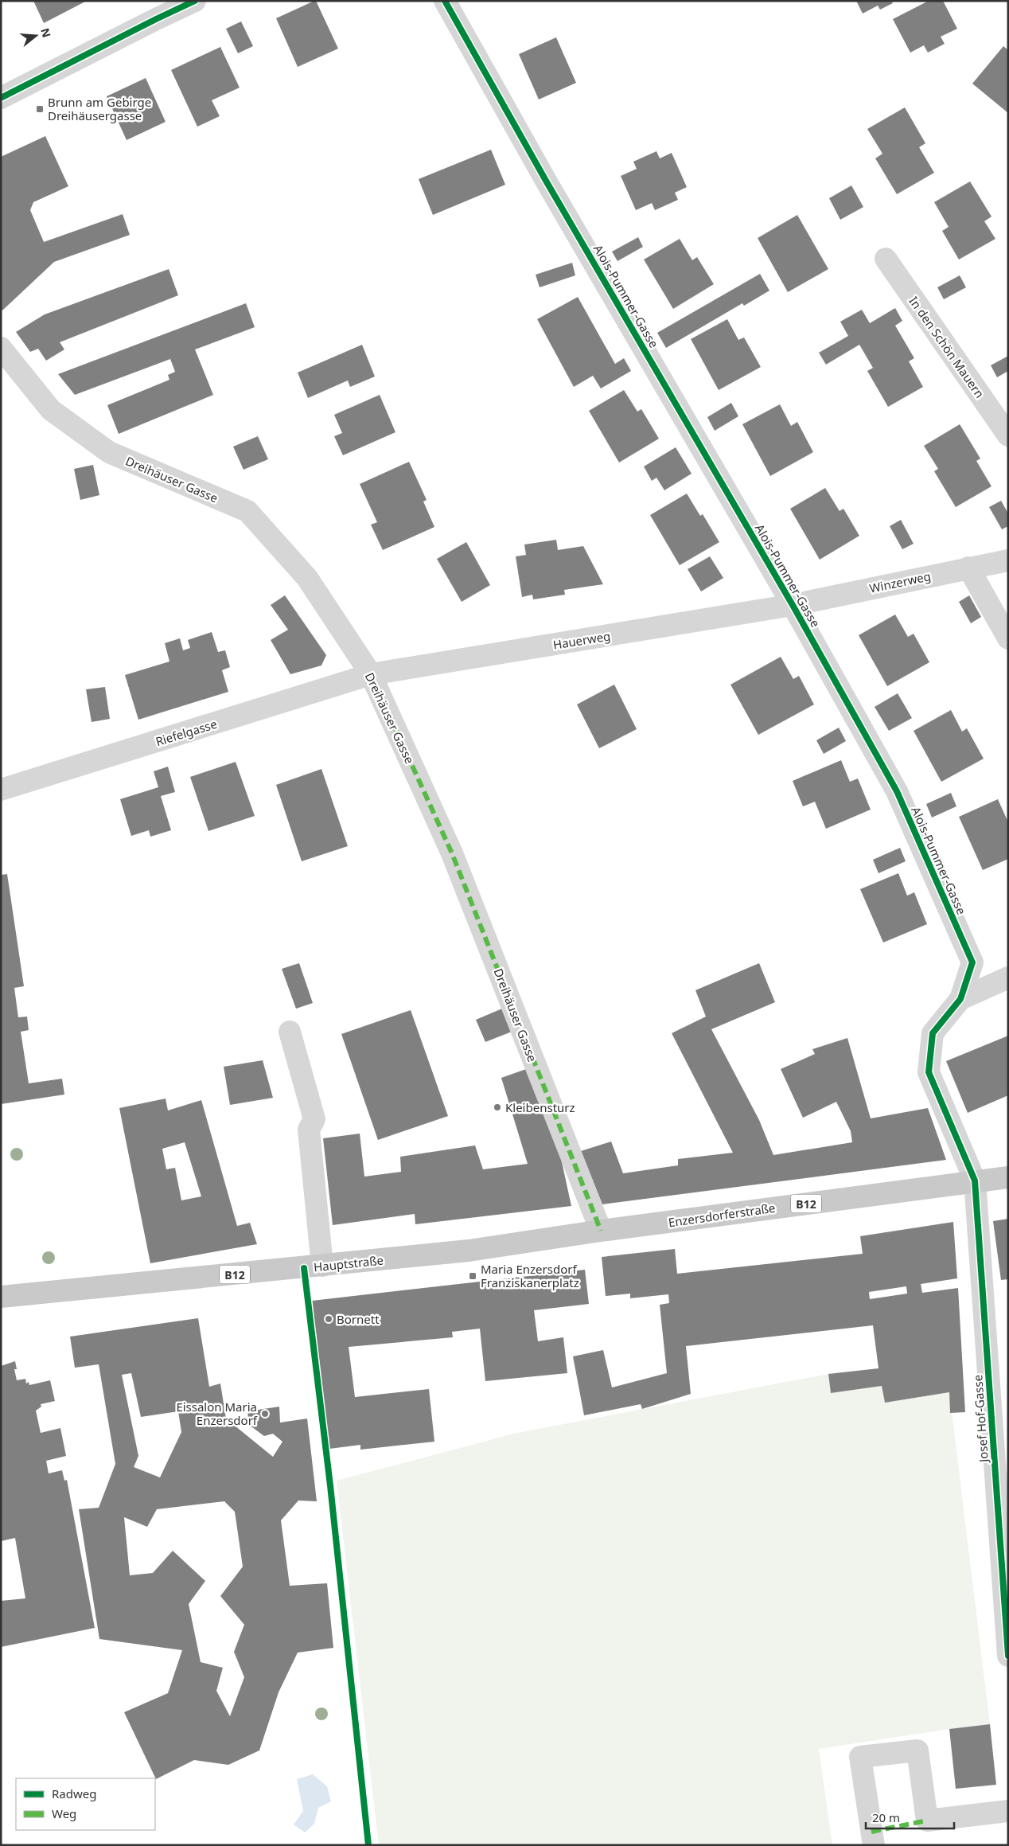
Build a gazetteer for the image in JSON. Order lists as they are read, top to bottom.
{
  "streets": {
    "main road": ["B12", "Enzersdorferstraße", "Hauptstraße"],
    "street": [
      "Alois-Pummer-Gasse",
      "In den Schön Mauern",
      "Dreihäuser Gasse",
      "Winzerweg",
      "Hauerweg",
      "Riefelgasse",
      "Josef Hof-Gasse"
    ]
  },
  "crossings": [
    ["Alois-Pummer-Gasse", "Winzerweg"],
    ["Alois-Pummer-Gasse", "Hauerweg"],
    ["Alois-Pummer-Gasse", "Enzersdorferstraße"],
    ["Alois-Pummer-Gasse", "Josef Hof-Gasse"],
    ["Dreihäuser Gasse", "Hauerweg"],
    ["Dreihäuser Gasse", "Riefelgasse"],
    ["Dreihäuser Gasse", "Enzersdorferstraße"],
    ["Dreihäuser Gasse", "Hauptstraße"],
    ["Winzerweg", "Hauerweg"],
    ["Hauerweg", "Riefelgasse"],
    ["Enzersdorferstraße", "Hauptstraße"],
    ["Enzersdorferstraße", "Josef Hof-Gasse"]
  ],
  "places": {
    "transit": ["Brunn am Gebirge Dreihäusergasse", "Maria Enzersdorf Franziskanerplatz"],
    "other": ["Kleibensturz", "Bornett", "Eissalon Maria Enzersdorf"]
  },
  "legend": ["Radweg", "Weg"],
  "scale_bar": "20 m",
  "north": "right"
}
